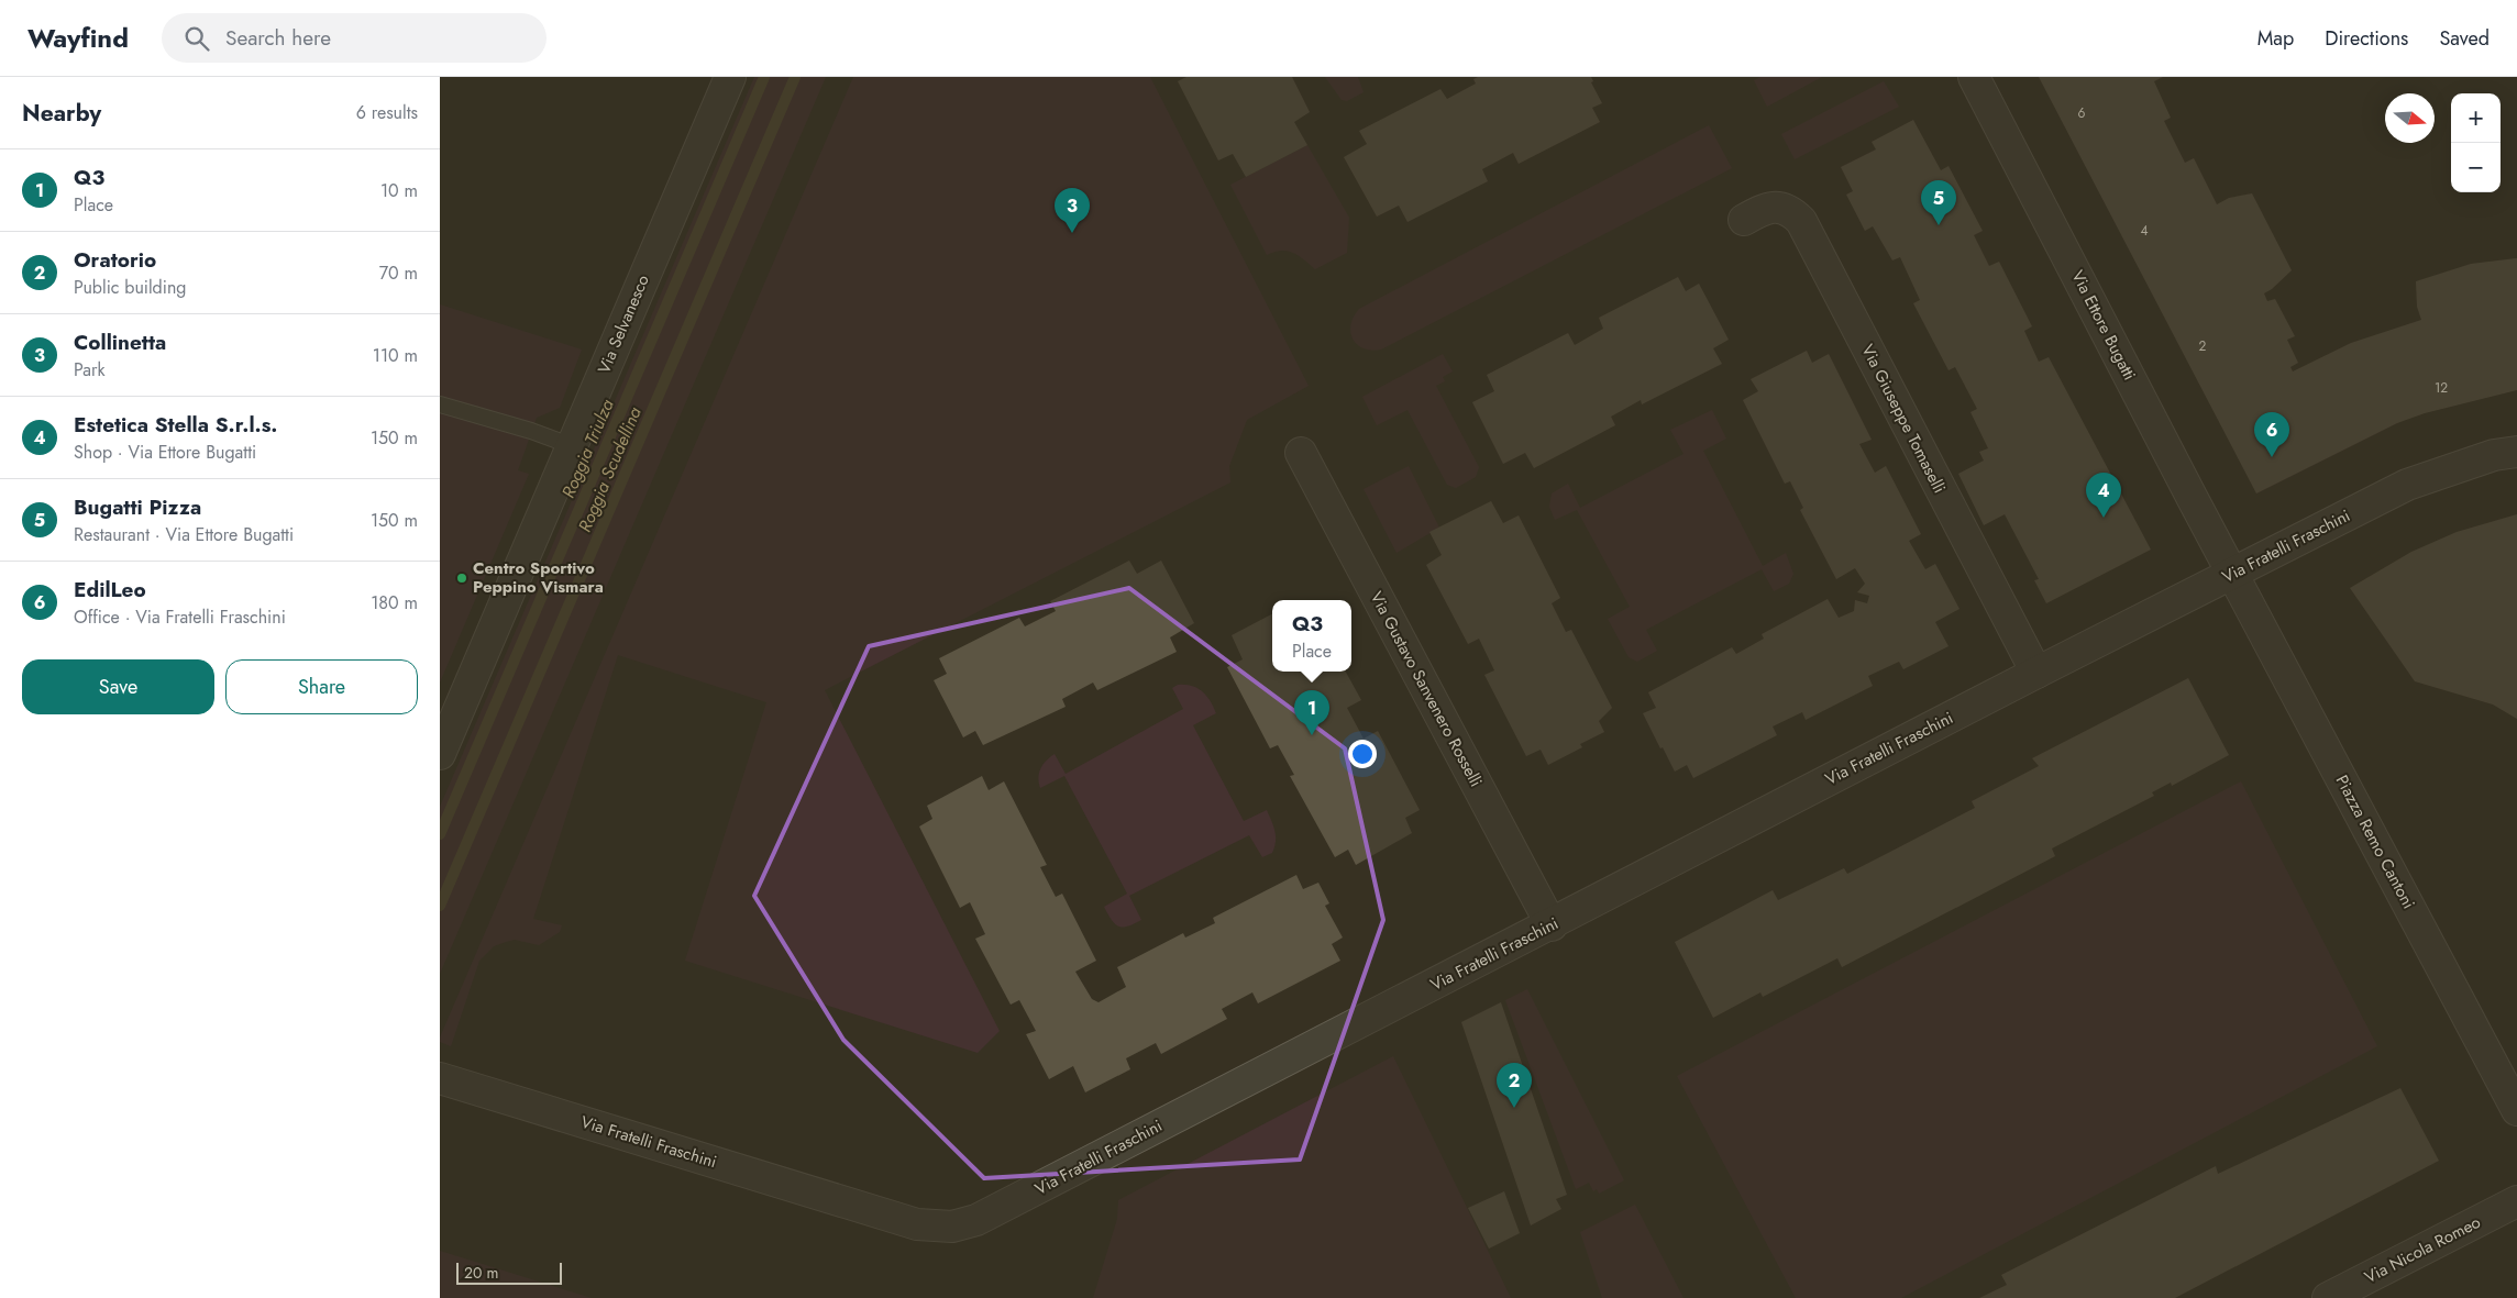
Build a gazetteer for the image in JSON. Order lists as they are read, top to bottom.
{
  "streets": {
    "street": [
      "Via Selvanesco",
      "Via Ettore Bugatti",
      "Via Giuseppe Tomaselli",
      "Via Fratelli Fraschini",
      "Via Gustavo Sanvenero Rosselli",
      "Piazza Remo Cantoni",
      "Via Nicola Romeo"
    ]
  },
  "crossings": [
    ["Via Ettore Bugatti", "Via Fratelli Fraschini"],
    ["Via Ettore Bugatti", "Piazza Remo Cantoni"],
    ["Via Giuseppe Tomaselli", "Via Fratelli Fraschini"],
    ["Via Fratelli Fraschini", "Via Gustavo Sanvenero Rosselli"],
    ["Via Fratelli Fraschini", "Piazza Remo Cantoni"]
  ],
  "water": ["Roggia Triulza", "Roggia Scudellina"],
  "places": ["Centro Sportivo Peppino Vismara"],
  "house_numbers": [
    "6",
    "4",
    "2",
    "12"
  ],
  "scale_bar": "20 m",
  "north": "right",
  "page": {
    "header": "Wayfind",
    "search": "Search here",
    "nav": ["Map", "Directions", "Saved"],
    "heading": ["Nearby", "6 results"],
    "map_buttons": ["+", "−"],
    "list": [
      {
        "mark": "1",
        "name": "Q3",
        "note": "Place",
        "value": "10 m"
      },
      {
        "mark": "2",
        "name": "Oratorio",
        "note": "Public building",
        "value": "70 m"
      },
      {
        "mark": "3",
        "name": "Collinetta",
        "note": "Park",
        "value": "110 m"
      },
      {
        "mark": "4",
        "name": "Estetica Stella S.r.l.s.",
        "note": "Shop · Via Ettore Bugatti",
        "value": "150 m"
      },
      {
        "mark": "5",
        "name": "Bugatti Pizza",
        "note": "Restaurant · Via Ettore Bugatti",
        "value": "150 m"
      },
      {
        "mark": "6",
        "name": "EdilLeo",
        "note": "Office · Via Fratelli Fraschini",
        "value": "180 m"
      }
    ],
    "pins": [
      "5",
      "3",
      "6",
      "4",
      "1",
      "2"
    ],
    "popup": ["Q3", "Place"],
    "buttons": ["Save", "Share"],
    "scale": "20 m"
  }
}
